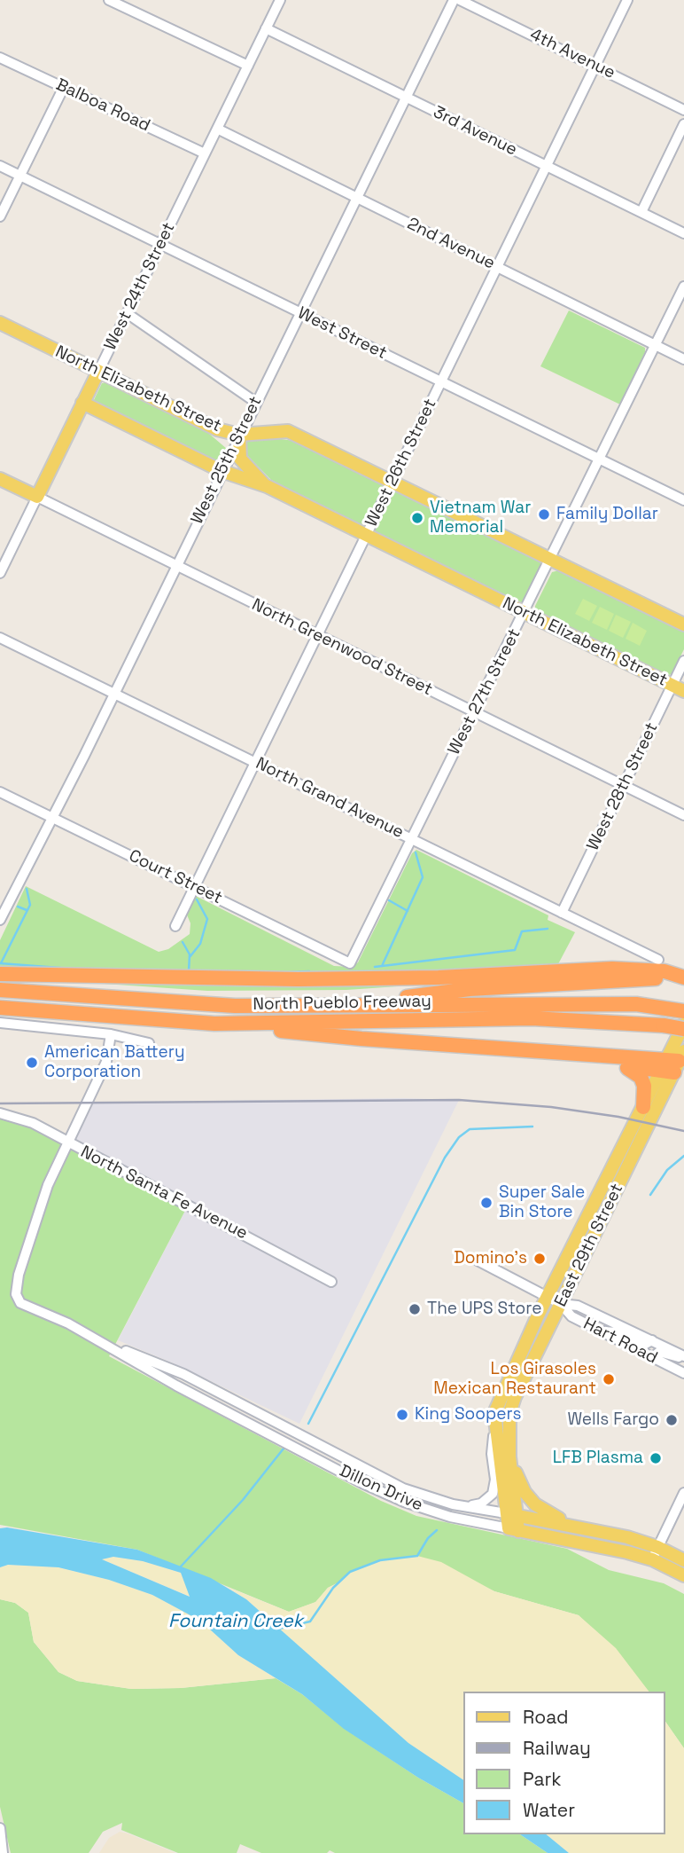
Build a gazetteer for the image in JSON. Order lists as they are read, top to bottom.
{
  "streets": {
    "highway": ["North Pueblo Freeway"],
    "main road": [
      "West 24th Street",
      "North Elizabeth Street",
      "North Greenwood Street",
      "East 29th Street",
      "Dillon Drive"
    ],
    "street": [
      "4th Avenue",
      "Balboa Road",
      "3rd Avenue",
      "2nd Avenue",
      "West Street",
      "West 25th Street",
      "West 26th Street",
      "West 27th Street",
      "West 28th Street",
      "North Grand Avenue",
      "Court Street",
      "North Santa Fe Avenue",
      "Hart Road"
    ]
  },
  "crossings": [
    ["4th Avenue", "West 26th Street"],
    ["Balboa Road", "West 24th Street"],
    ["3rd Avenue", "West 24th Street"],
    ["3rd Avenue", "West 25th Street"],
    ["3rd Avenue", "West 26th Street"],
    ["2nd Avenue", "West 24th Street"],
    ["2nd Avenue", "West 25th Street"],
    ["2nd Avenue", "West 26th Street"],
    ["2nd Avenue", "West 27th Street"],
    ["West 24th Street", "West Street"],
    ["West 24th Street", "North Elizabeth Street"],
    ["West 24th Street", "North Greenwood Street"],
    ["West Street", "West 25th Street"],
    ["West Street", "West 26th Street"],
    ["West Street", "West 27th Street"],
    ["North Elizabeth Street", "West 25th Street"],
    ["North Elizabeth Street", "West 26th Street"],
    ["North Elizabeth Street", "West 27th Street"],
    ["North Elizabeth Street", "West 28th Street"],
    ["West 25th Street", "North Greenwood Street"],
    ["West 25th Street", "North Grand Avenue"],
    ["West 25th Street", "Court Street"],
    ["West 26th Street", "North Greenwood Street"],
    ["West 26th Street", "North Grand Avenue"],
    ["West 26th Street", "Court Street"],
    ["North Greenwood Street", "West 27th Street"],
    ["North Greenwood Street", "West 28th Street"],
    ["West 27th Street", "North Grand Avenue"],
    ["West 27th Street", "Court Street"],
    ["West 28th Street", "North Grand Avenue"],
    ["North Santa Fe Avenue", "Dillon Drive"],
    ["East 29th Street", "Hart Road"],
    ["East 29th Street", "Dillon Drive"]
  ],
  "water": ["Fountain Creek"],
  "places": [
    "Family Dollar",
    "Vietnam War Memorial",
    "American Battery Corporation",
    "Super Sale Bin Store",
    "Domino's",
    "The UPS Store",
    "Los Girasoles Mexican Restaurant",
    "King Soopers",
    "Wells Fargo",
    "LFB Plasma"
  ],
  "legend": [
    "Road",
    "Railway",
    "Park",
    "Water"
  ]
}
